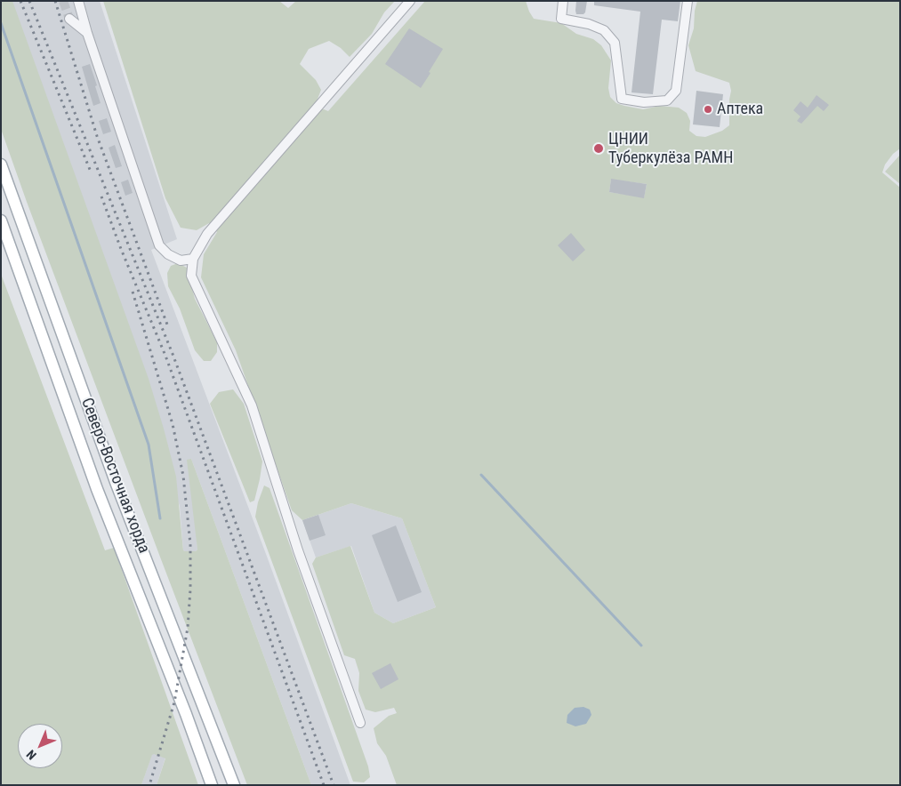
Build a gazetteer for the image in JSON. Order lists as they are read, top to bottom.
{
  "streets": {
    "main road": ["Северо-Восточная хорда"]
  },
  "places": ["Аптека", "ЦНИИ Туберкулёза РАМН"],
  "north": "bottom left"
}
